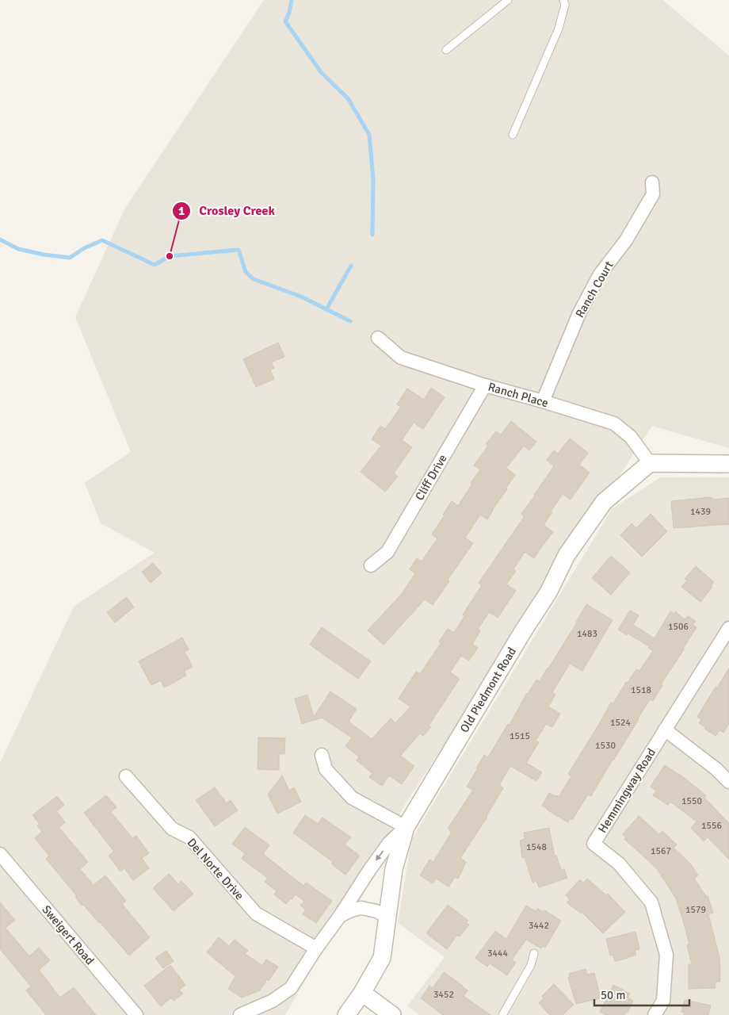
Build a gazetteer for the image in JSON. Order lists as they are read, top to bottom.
{
  "streets": {
    "street": [
      "Ranch Court",
      "Ranch Place",
      "Cliff Drive",
      "Old Piedmont Road",
      "Hemmingway Road",
      "Del Norte Drive",
      "Sweigert Road"
    ]
  },
  "crossings": [
    ["Ranch Court", "Ranch Place"],
    ["Ranch Place", "Cliff Drive"],
    ["Ranch Place", "Old Piedmont Road"]
  ],
  "places": ["Crosley Creek"],
  "house_numbers": [
    "1439",
    "1506",
    "1483",
    "1518",
    "1524",
    "1515",
    "1530",
    "1550",
    "1556",
    "1548",
    "1567",
    "1579",
    "3442",
    "3444",
    "3452"
  ],
  "scale_bar": "50 m"
}
